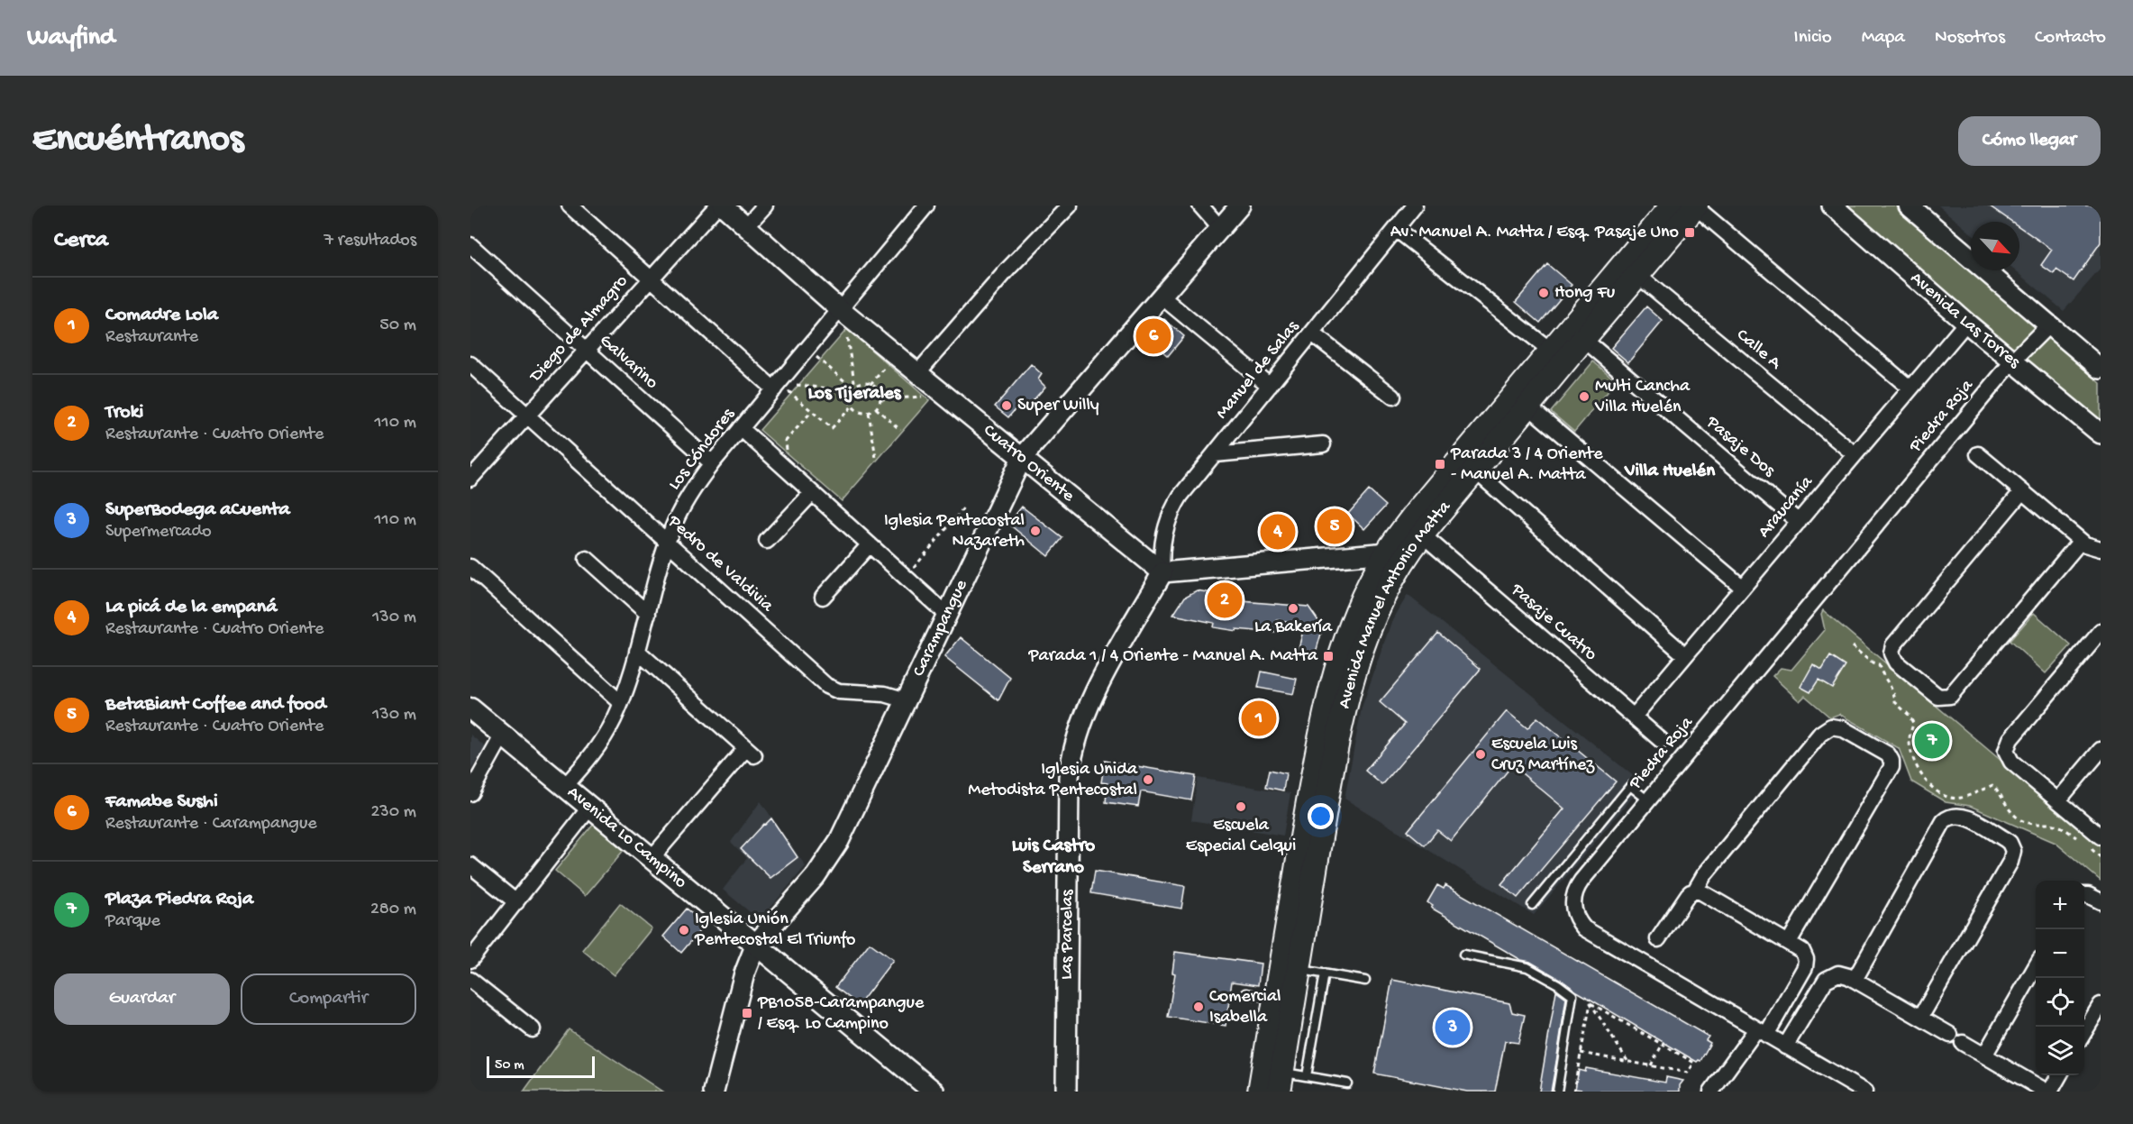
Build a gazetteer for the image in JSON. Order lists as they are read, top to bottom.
{
  "streets": {
    "main road": ["Avenida Manuel Antonio Matta", "Avenida Lo Campino"],
    "street": [
      "Avenida Las Torres",
      "Diego de Almagro",
      "Calle A",
      "Galvarino",
      "Manuel de Salas",
      "Piedra Roja",
      "Pasaje Dos",
      "Los Cóndores",
      "Cuatro Oriente",
      "Araucanía",
      "Pedro de Valdivia",
      "Pasaje Cuatro",
      "Carampangue",
      "Las Parcelas"
    ]
  },
  "crossings": [
    ["Avenida Las Torres", "Piedra Roja"],
    ["Avenida Las Torres", "Araucanía"],
    ["Diego de Almagro", "Galvarino"],
    ["Diego de Almagro", "Pedro de Valdivia"],
    ["Calle A", "Araucanía"],
    ["Calle A", "Avenida Manuel Antonio Matta"],
    ["Galvarino", "Los Cóndores"],
    ["Manuel de Salas", "Cuatro Oriente"],
    ["Manuel de Salas", "Las Parcelas"],
    ["Pasaje Dos", "Araucanía"],
    ["Pasaje Dos", "Avenida Manuel Antonio Matta"],
    ["Los Cóndores", "Cuatro Oriente"],
    ["Los Cóndores", "Pedro de Valdivia"],
    ["Los Cóndores", "Avenida Lo Campino"],
    ["Cuatro Oriente", "Carampangue"],
    ["Cuatro Oriente", "Las Parcelas"],
    ["Araucanía", "Pasaje Cuatro"],
    ["Pedro de Valdivia", "Carampangue"],
    ["Avenida Manuel Antonio Matta", "Pasaje Cuatro"],
    ["Carampangue", "Avenida Lo Campino"]
  ],
  "districts": ["Los Tijerales", "Villa Huelén", "Luis Castro Serrano"],
  "places": {
    "transit": [
      "Av. Manuel A. Matta / Esq. Pasaje Uno",
      "Parada 3 / 4 Oriente - Manuel A. Matta",
      "Parada 1 / 4 Oriente - Manuel A. Matta",
      "PB1058-Carampangue / Esq. Lo Campino"
    ],
    "other": [
      "Hong Fu",
      "Multi Cancha Villa Huelén",
      "Super Willy",
      "Iglesia Pentecostal Nazareth",
      "La Bakería",
      "Escuela Luis Cruz Martínez",
      "Iglesia Unida Metodista Pentecostal",
      "Escuela Especial Celqui",
      "Iglesia Unión Pentecostal El Triunfo",
      "Comercial Isabella"
    ]
  },
  "scale_bar": "50 m",
  "north": "bottom right",
  "page": {
    "header": "Wayfind",
    "nav": [
      "Inicio",
      "Mapa",
      "Nosotros",
      "Contacto"
    ],
    "buttons": [
      "Cómo llegar",
      ["Guardar", "Compartir"]
    ],
    "title": "Encuéntranos",
    "heading": ["Cerca", "7 resultados"],
    "list": [
      {
        "mark": "1",
        "name": "Comadre Lola",
        "note": "Restaurante",
        "value": "50 m"
      },
      {
        "mark": "2",
        "name": "Troki",
        "note": "Restaurante · Cuatro Oriente",
        "value": "110 m"
      },
      {
        "mark": "3",
        "name": "SuperBodega aCuenta",
        "note": "Supermercado",
        "value": "110 m"
      },
      {
        "mark": "4",
        "name": "La picá de la empaná",
        "note": "Restaurante · Cuatro Oriente",
        "value": "130 m"
      },
      {
        "mark": "5",
        "name": "BetaBiant Coffee and food",
        "note": "Restaurante · Cuatro Oriente",
        "value": "130 m"
      },
      {
        "mark": "6",
        "name": "Famabe Sushi",
        "note": "Restaurante · Carampangue",
        "value": "230 m"
      },
      {
        "mark": "7",
        "name": "Plaza Piedra Roja",
        "note": "Parque",
        "value": "280 m"
      }
    ],
    "pins": [
      "6",
      "5",
      "4",
      "2",
      "1",
      "7",
      "3"
    ],
    "map_buttons": ["+", "−"],
    "scale": "50 m"
  }
}
